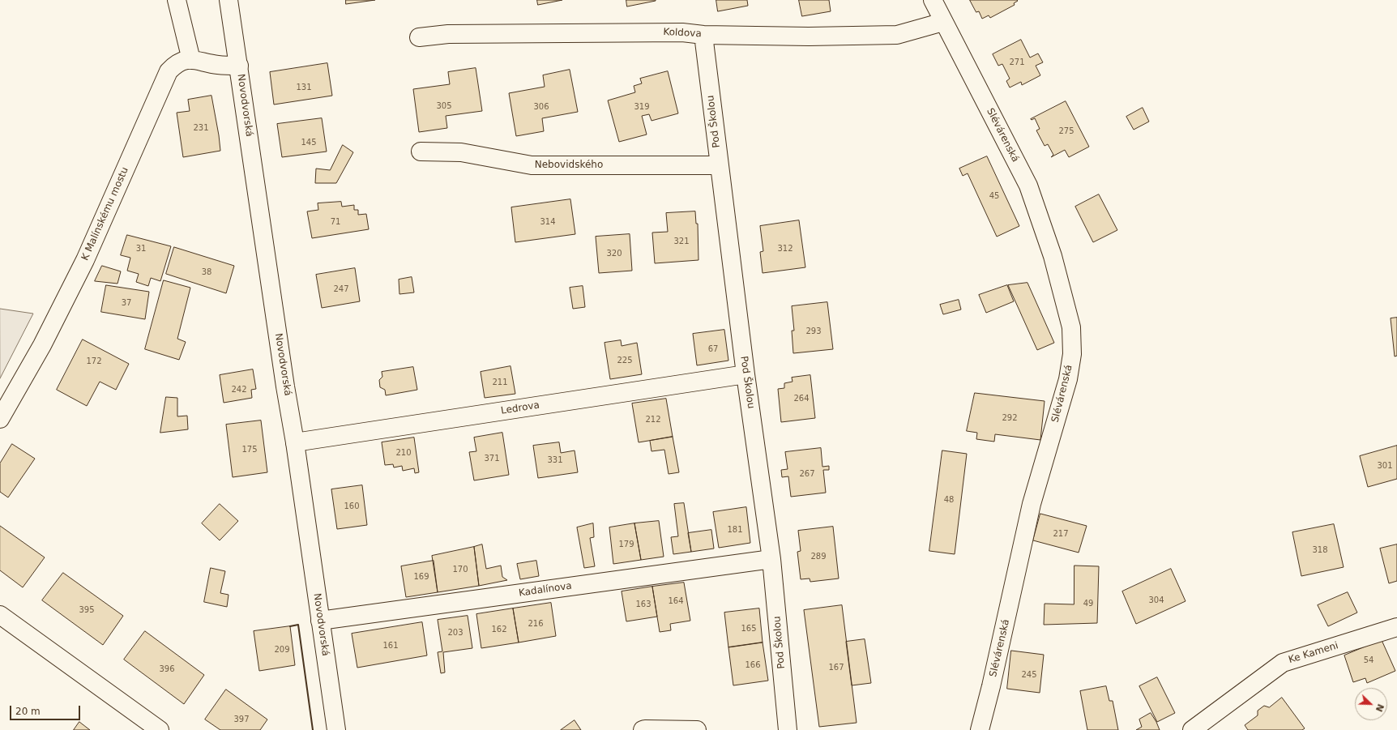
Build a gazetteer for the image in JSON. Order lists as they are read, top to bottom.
{
  "streets": {
    "street": [
      "Koldova",
      "Novodvorská",
      "Pod Školou",
      "Slévárenská",
      "Nebovidského",
      "K Malínskému mostu",
      "Ledrova",
      "Kadalínova",
      "Ke Kameni"
    ]
  },
  "crossings": [
    ["Koldova", "Pod Školou"],
    ["Koldova", "Slévárenská"],
    ["Novodvorská", "K Malínskému mostu"],
    ["Novodvorská", "Ledrova"],
    ["Novodvorská", "Kadalínova"],
    ["Pod Školou", "Nebovidského"],
    ["Pod Školou", "Ledrova"],
    ["Pod Školou", "Kadalínova"]
  ],
  "house_numbers": [
    "271",
    "131",
    "305",
    "306",
    "319",
    "231",
    "275",
    "145",
    "45",
    "71",
    "314",
    "321",
    "31",
    "312",
    "320",
    "38",
    "247",
    "37",
    "293",
    "67",
    "225",
    "172",
    "211",
    "242",
    "264",
    "292",
    "212",
    "175",
    "210",
    "371",
    "331",
    "301",
    "267",
    "48",
    "160",
    "181",
    "217",
    "179",
    "318",
    "289",
    "170",
    "169",
    "304",
    "164",
    "49",
    "163",
    "395",
    "216",
    "165",
    "162",
    "203",
    "161",
    "209",
    "54",
    "166",
    "167",
    "396",
    "245",
    "397"
  ],
  "scale_bar": "20 m",
  "north": "bottom right"
}
